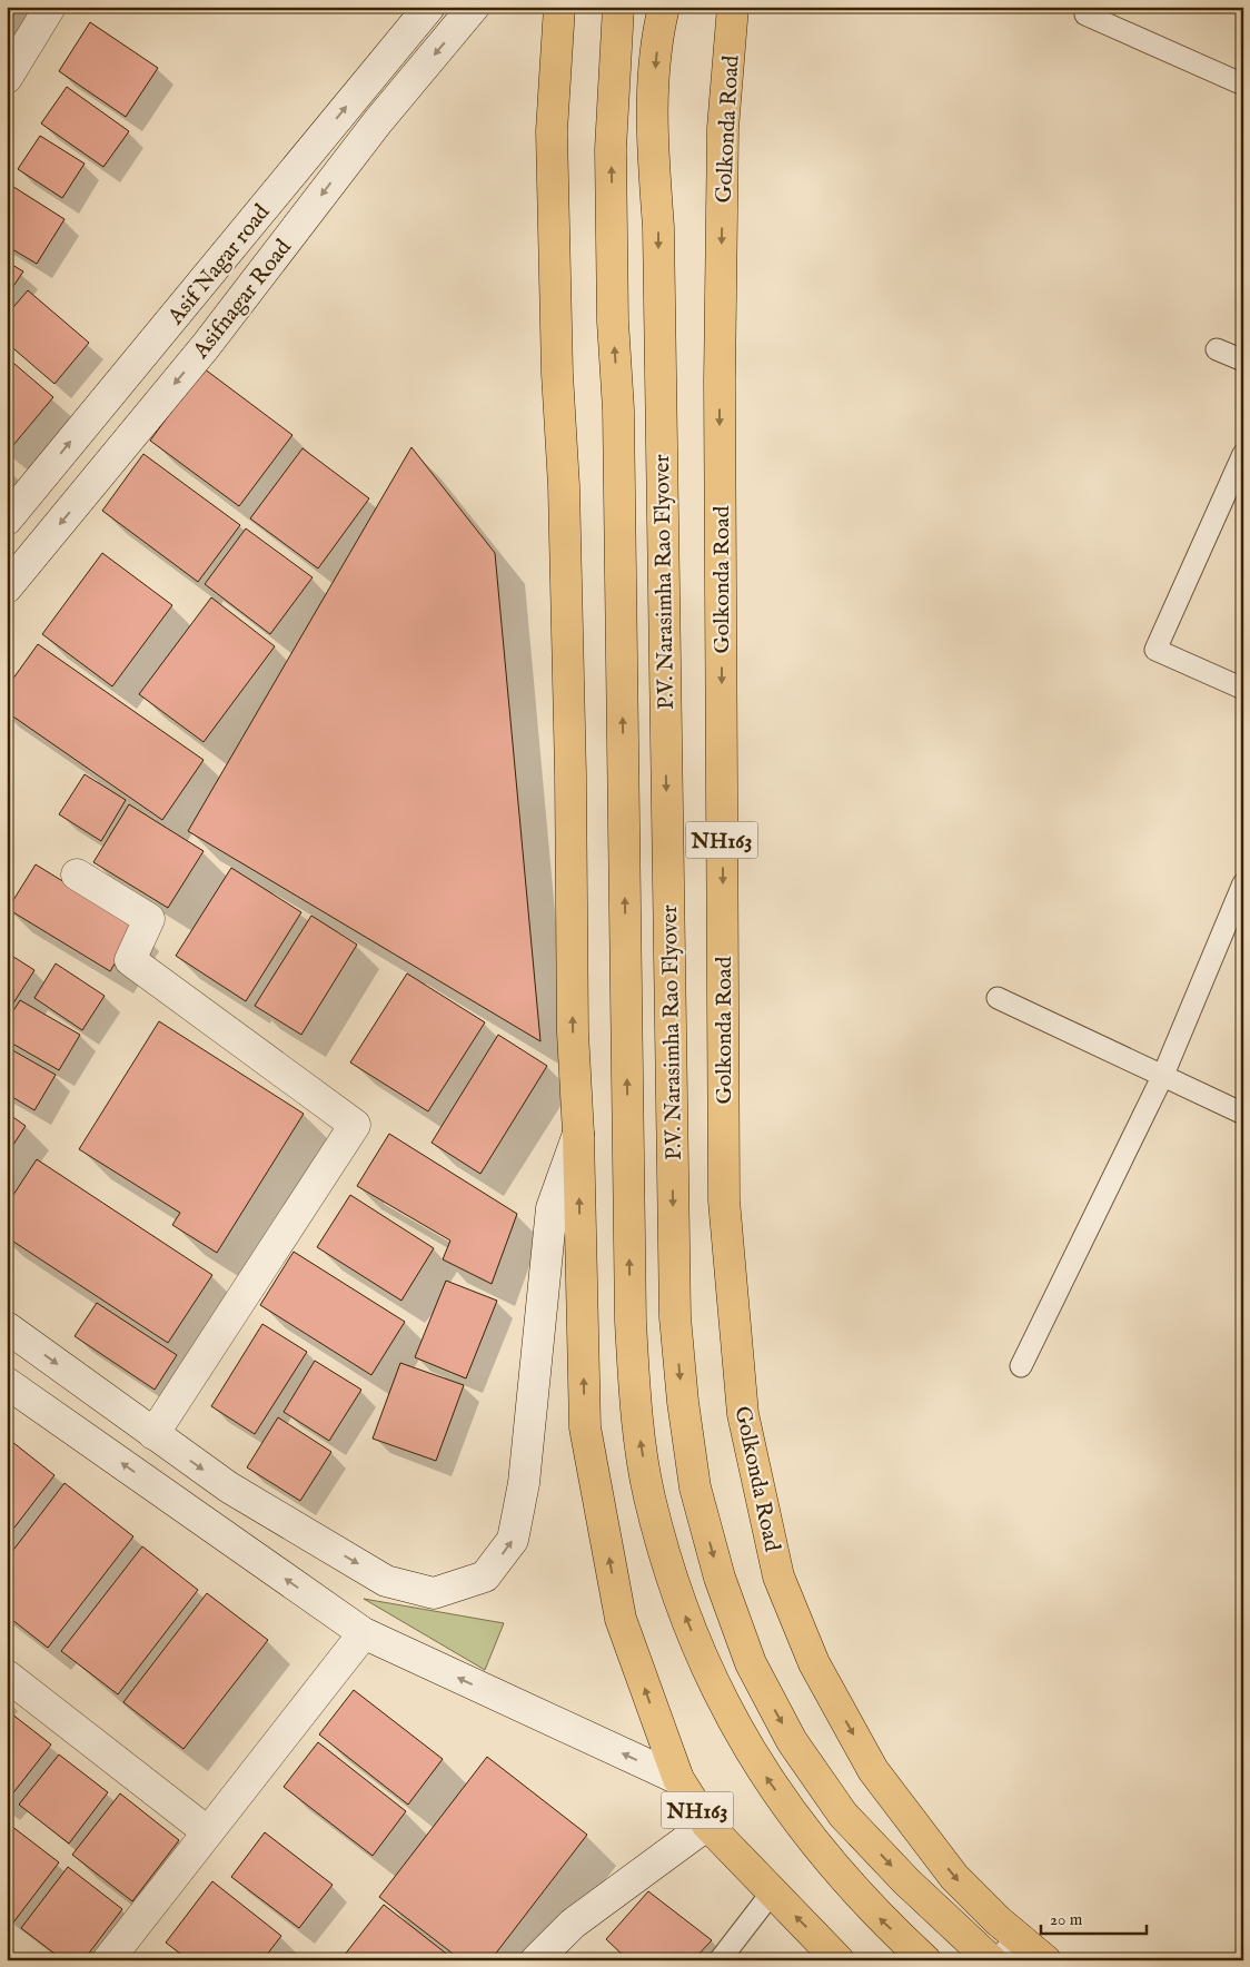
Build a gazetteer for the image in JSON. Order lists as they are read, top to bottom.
{
  "streets": {
    "highway": ["Golkonda Road", "P.V. Narasimha Rao Flyover", "NH163"],
    "street": ["Asif Nagar road", "Asifnagar Road"]
  },
  "one_way": ["Asif Nagar road", "Asifnagar Road"],
  "scale_bar": "20 m"
}
